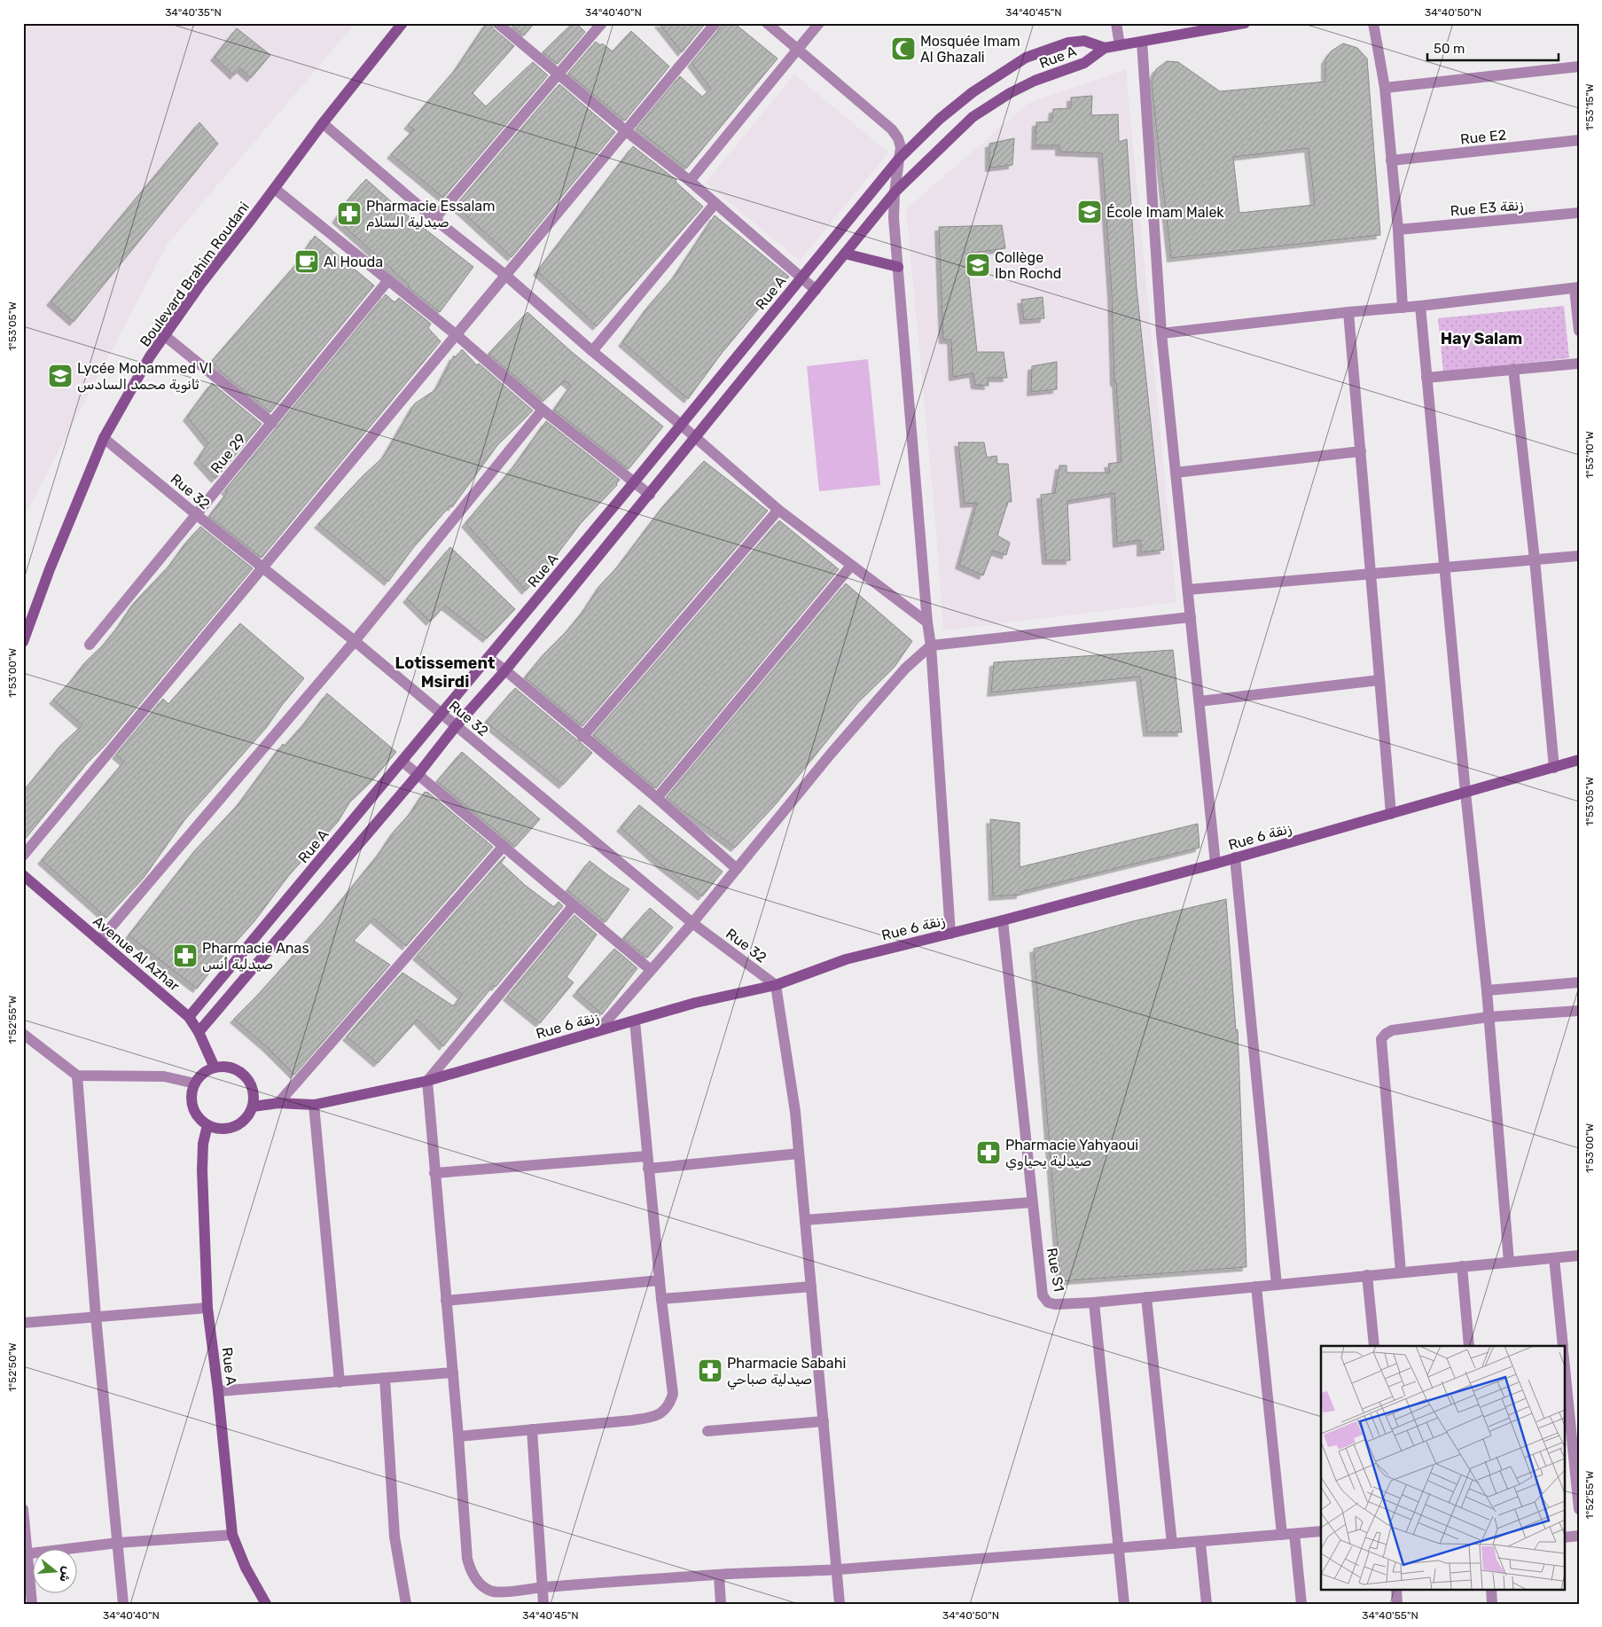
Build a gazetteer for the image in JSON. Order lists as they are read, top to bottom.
{
  "streets": {
    "street": [
      "Rue A",
      "Rue E2",
      "Rue E3 زنقة",
      "Boulevard Brahim Roudani",
      "Rue 29",
      "Rue 32",
      "Rue 6 زنقة",
      "Avenue Al Azhar",
      "Rue S1"
    ]
  },
  "crossings": [
    ["Rue A", "Rue 32"],
    ["Rue A", "Rue 6 زنقة"],
    ["Rue A", "Avenue Al Azhar"],
    ["Boulevard Brahim Roudani", "Rue 32"],
    ["Rue 29", "Rue 32"],
    ["Rue 32", "Rue 6 زنقة"],
    ["Rue 6 زنقة", "Avenue Al Azhar"],
    ["Rue 6 زنقة", "Rue S1"]
  ],
  "districts": ["Hay Salam", "Lotissement Msirdi"],
  "places": {
    "mosque": ["Mosquée Imam Al Ghazali"],
    "school or university": ["École Imam Malek", "Collège Ibn Rochd", "Lycée Mohammed VI ثانوية محمد السادس"],
    "pharmacy": [
      "Pharmacie Essalam صيدلية السلام",
      "Pharmacie Anas صيدلية أنس",
      "Pharmacie Yahyaoui صيدلية يحياوي",
      "Pharmacie Sabahi صيدلية صباحي"
    ],
    "cafe": ["Al Houda"]
  },
  "scale_bar": "50 m",
  "north": "right",
  "coordinates": [
    "34°40'35\"N",
    "34°40'40\"N",
    "34°40'45\"N",
    "34°40'50\"N",
    "1°53'15\"W",
    "1°53'05\"W",
    "1°53'10\"W",
    "1°53'00\"W",
    "1°52'55\"W",
    "1°52'50\"W",
    "34°40'55\"N"
  ]
}
